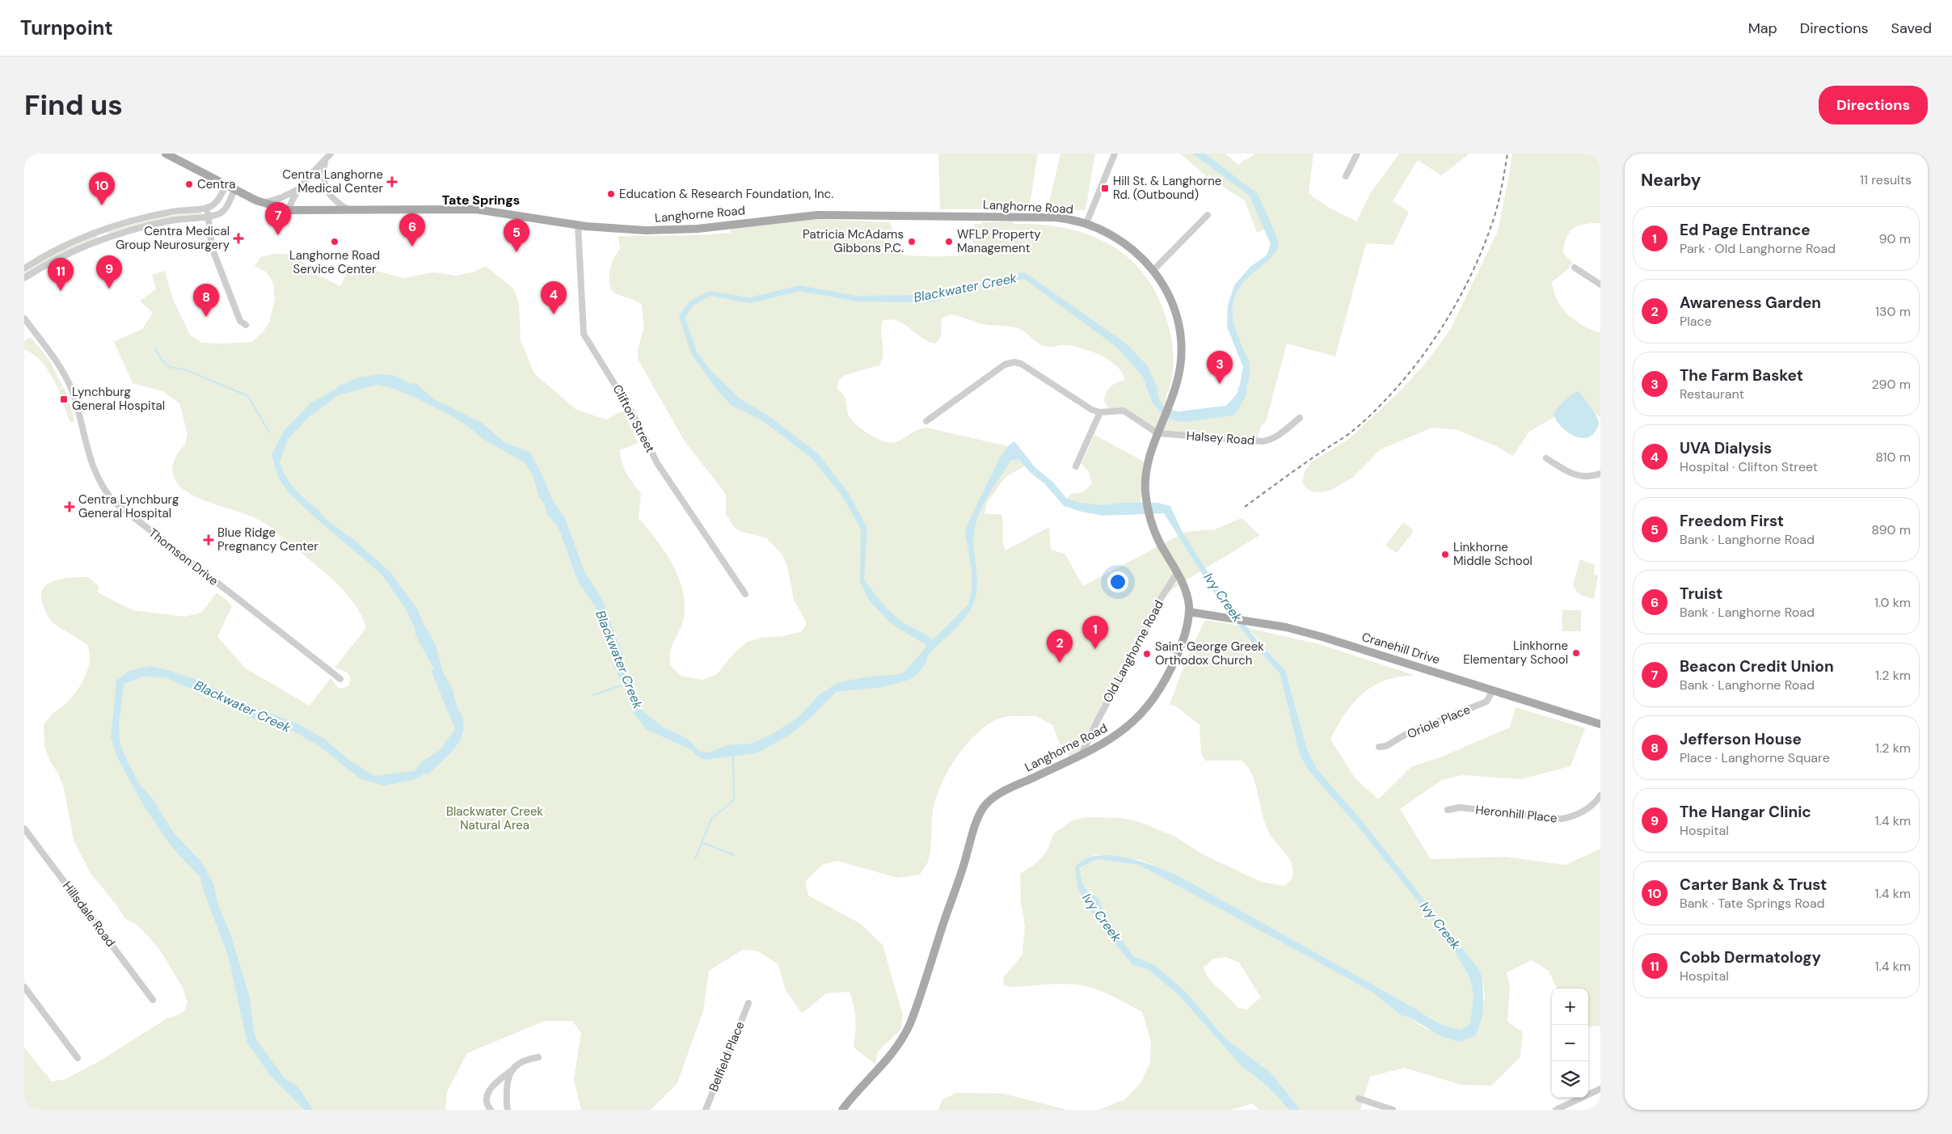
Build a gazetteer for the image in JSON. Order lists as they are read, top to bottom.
{
  "streets": {
    "main road": ["Langhorne Road", "Cranehill Drive"],
    "street": [
      "Clifton Street",
      "Halsey Road",
      "Thomson Drive",
      "Old Langhorne Road",
      "Oriole Place",
      "Heronhill Place",
      "Hillsdale Road",
      "Belfield Place"
    ]
  },
  "crossings": [
    ["Langhorne Road", "Clifton Street"],
    ["Langhorne Road", "Halsey Road"],
    ["Langhorne Road", "Cranehill Drive"],
    ["Langhorne Road", "Old Langhorne Road"],
    ["Cranehill Drive", "Oriole Place"]
  ],
  "districts": ["Tate Springs"],
  "water": ["Blackwater Creek", "Ivy Creek"],
  "parks": ["Blackwater Creek Natural Area"],
  "places": {
    "health": [
      "Centra Langhorne Medical Center",
      "Centra Medical Group Neurosurgery",
      "Centra Lynchburg General Hospital",
      "Blue Ridge Pregnancy Center"
    ],
    "other": [
      "Centra",
      "Education & Research Foundation, Inc.",
      "Langhorne Road Service Center",
      "Patricia McAdams Gibbons P.C.",
      "WFLP Property Management",
      "Linkhorne Middle School",
      "Linkhorne Elementary School",
      "Saint George Greek Orthodox Church"
    ],
    "transit": ["Hill St. & Langhorne Rd. (Outbound)", "Lynchburg General Hospital"]
  },
  "page": {
    "header": "Turnpoint",
    "nav": ["Map", "Directions", "Saved"],
    "buttons": "Directions",
    "title": "Find us",
    "heading": ["Nearby", "11 results"],
    "pins": [
      "10",
      "7",
      "6",
      "5",
      "9",
      "11",
      "4",
      "8",
      "3",
      "1",
      "2"
    ],
    "list": [
      {
        "mark": "1",
        "name": "Ed Page Entrance",
        "note": "Park · Old Langhorne Road",
        "value": "90 m"
      },
      {
        "mark": "2",
        "name": "Awareness Garden",
        "note": "Place",
        "value": "130 m"
      },
      {
        "mark": "3",
        "name": "The Farm Basket",
        "note": "Restaurant",
        "value": "290 m"
      },
      {
        "mark": "4",
        "name": "UVA Dialysis",
        "note": "Hospital · Clifton Street",
        "value": "810 m"
      },
      {
        "mark": "5",
        "name": "Freedom First",
        "note": "Bank · Langhorne Road",
        "value": "890 m"
      },
      {
        "mark": "6",
        "name": "Truist",
        "note": "Bank · Langhorne Road",
        "value": "1.0 km"
      },
      {
        "mark": "7",
        "name": "Beacon Credit Union",
        "note": "Bank · Langhorne Road",
        "value": "1.2 km"
      },
      {
        "mark": "8",
        "name": "Jefferson House",
        "note": "Place · Langhorne Square",
        "value": "1.2 km"
      },
      {
        "mark": "9",
        "name": "The Hangar Clinic",
        "note": "Hospital",
        "value": "1.4 km"
      },
      {
        "mark": "10",
        "name": "Carter Bank & Trust",
        "note": "Bank · Tate Springs Road",
        "value": "1.4 km"
      },
      {
        "mark": "11",
        "name": "Cobb Dermatology",
        "note": "Hospital",
        "value": "1.4 km"
      }
    ],
    "map_buttons": ["+", "−"]
  }
}
